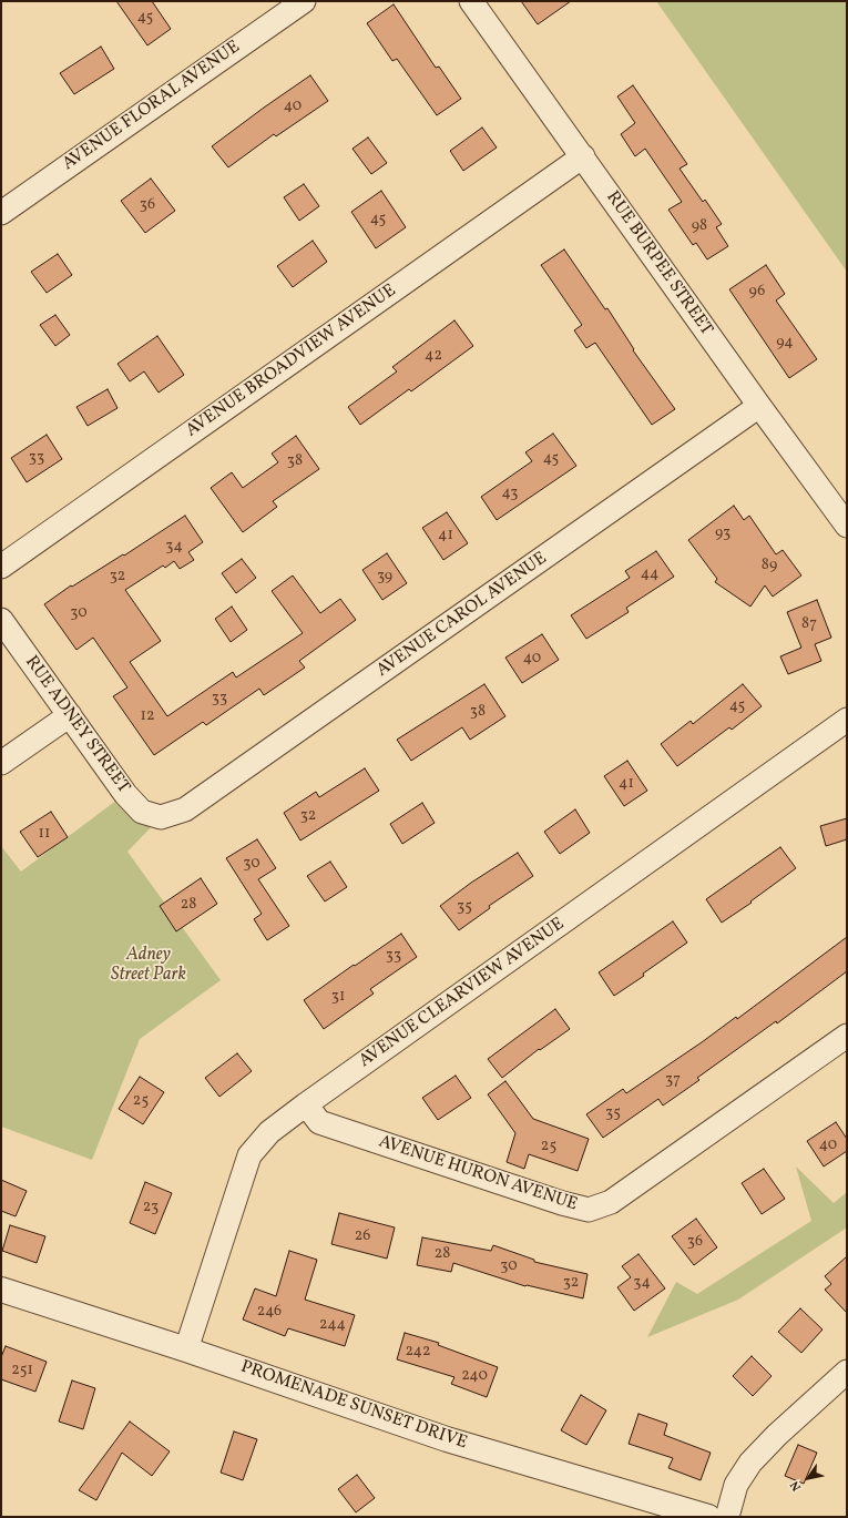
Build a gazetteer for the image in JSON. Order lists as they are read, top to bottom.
{
  "streets": {
    "street": [
      "AVENUE FLORAL AVENUE",
      "RUE BURPEE STREET",
      "AVENUE BROADVIEW AVENUE",
      "AVENUE CAROL AVENUE",
      "RUE ADNEY STREET",
      "AVENUE CLEARVIEW AVENUE",
      "AVENUE HURON AVENUE",
      "PROMENADE SUNSET DRIVE"
    ]
  },
  "crossings": [
    ["RUE BURPEE STREET", "AVENUE BROADVIEW AVENUE"],
    ["RUE BURPEE STREET", "AVENUE CAROL AVENUE"],
    ["AVENUE CAROL AVENUE", "RUE ADNEY STREET"],
    ["AVENUE CLEARVIEW AVENUE", "AVENUE HURON AVENUE"],
    ["AVENUE CLEARVIEW AVENUE", "PROMENADE SUNSET DRIVE"]
  ],
  "parks": ["Adney Street Park"],
  "house_numbers": [
    "45",
    "40",
    "36",
    "45",
    "98",
    "96",
    "94",
    "42",
    "33",
    "45",
    "38",
    "43",
    "93",
    "41",
    "34",
    "89",
    "44",
    "32",
    "39",
    "30",
    "87",
    "40",
    "33",
    "45",
    "38",
    "12",
    "41",
    "32",
    "11",
    "30",
    "28",
    "35",
    "33",
    "31",
    "37",
    "25",
    "35",
    "40",
    "25",
    "23",
    "26",
    "36",
    "28",
    "30",
    "32",
    "34",
    "246",
    "244",
    "242",
    "251",
    "240"
  ],
  "north": "bottom left"
}
